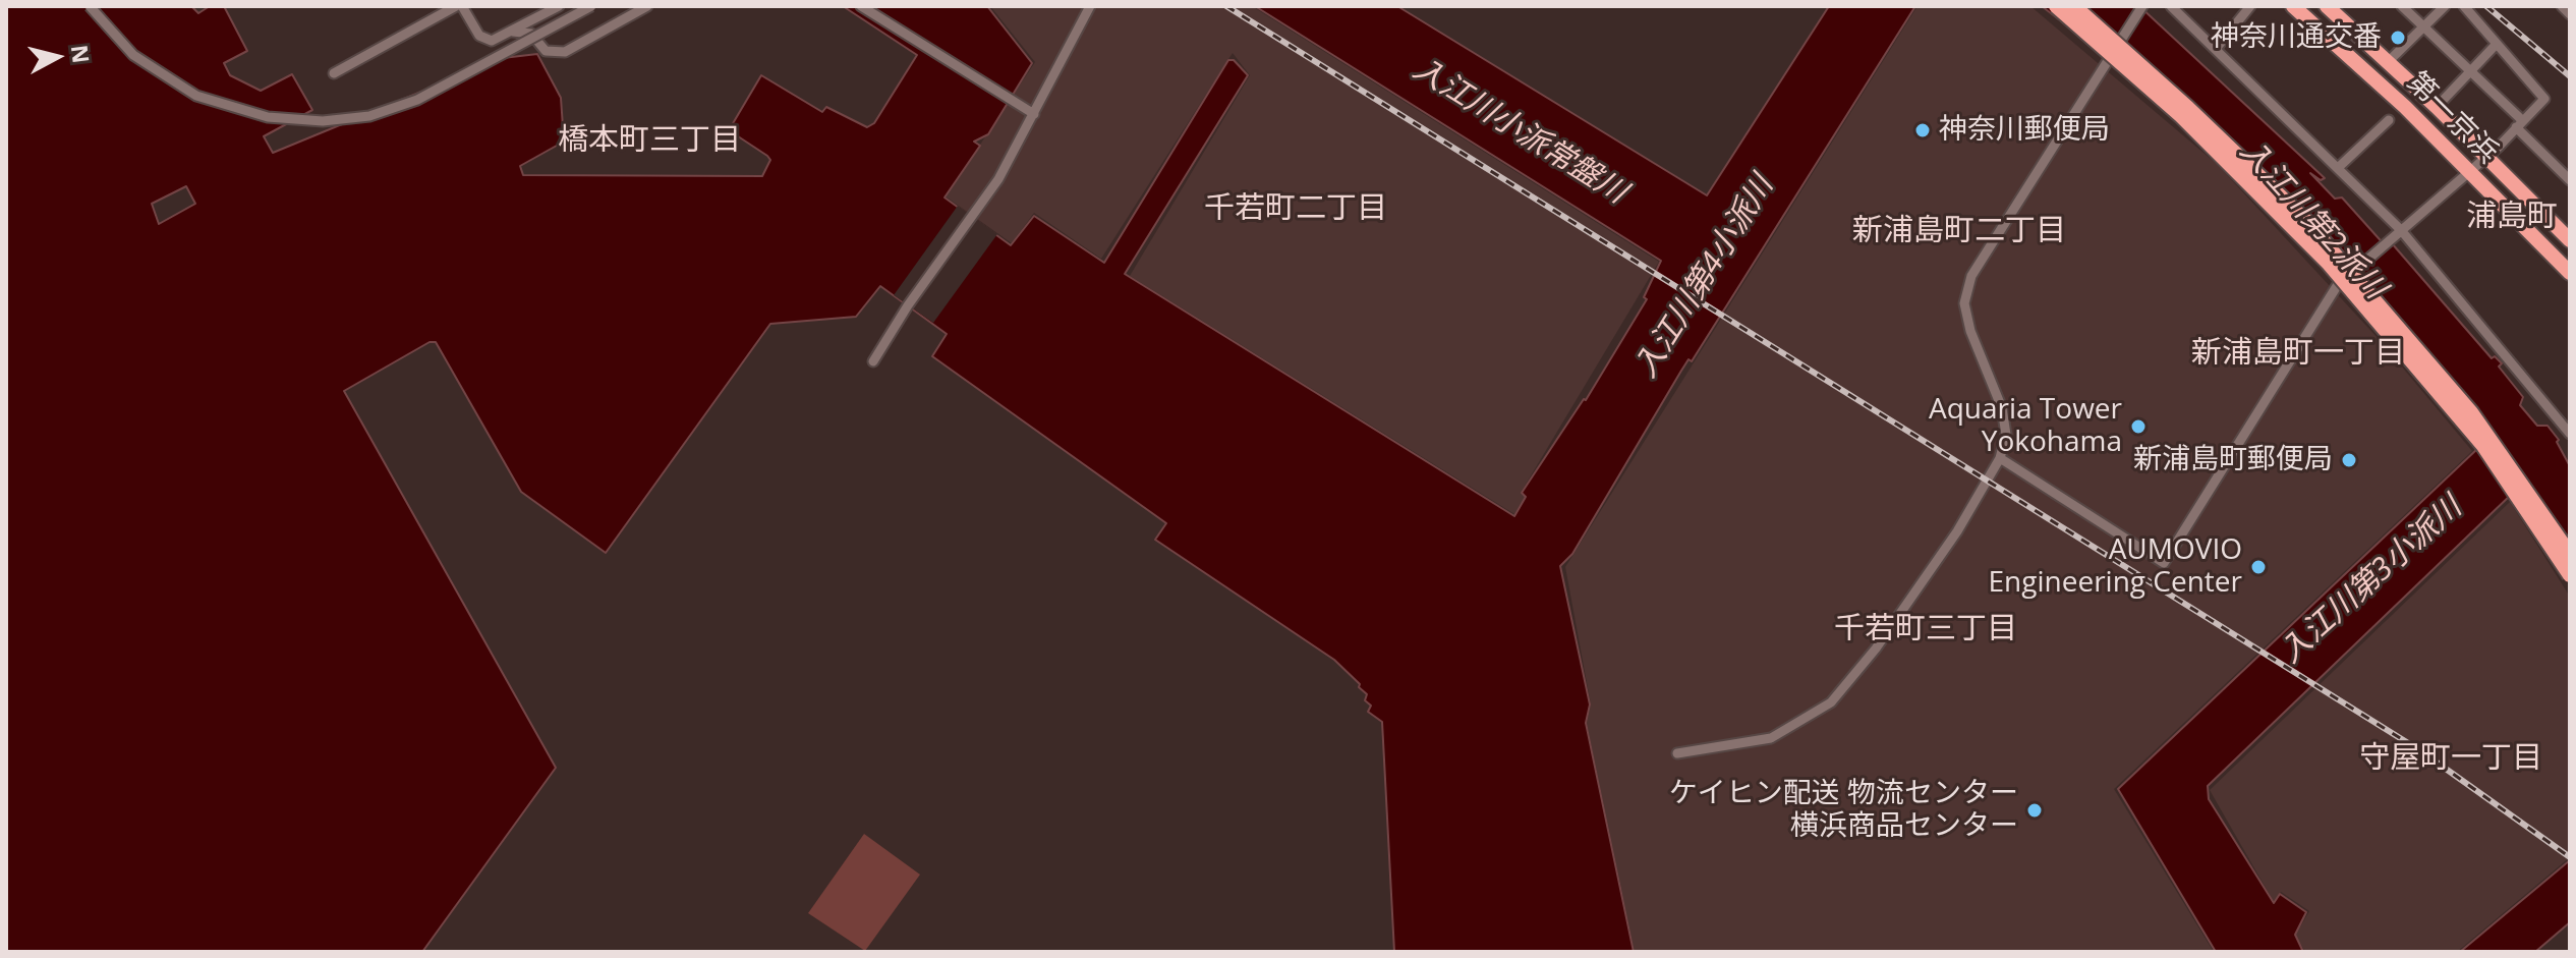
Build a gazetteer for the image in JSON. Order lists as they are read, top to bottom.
{
  "streets": {
    "highway": ["第一京浜"]
  },
  "districts": [
    "橋本町三丁目",
    "千若町二丁目",
    "浦島町",
    "新浦島町二丁目",
    "新浦島町一丁目",
    "千若町三丁目",
    "守屋町一丁目"
  ],
  "water": [
    "入江川小派常盤川",
    "入江川第2派川",
    "入江川第4小派川",
    "入江川第3小派川"
  ],
  "places": [
    "神奈川通交番",
    "神奈川郵便局",
    "Aquaria Tower Yokohama",
    "新浦島町郵便局",
    "AUMOVIO Engineering Center",
    "ケイヒン配送 物流センター 横浜商品センター"
  ],
  "north": "right"
}
